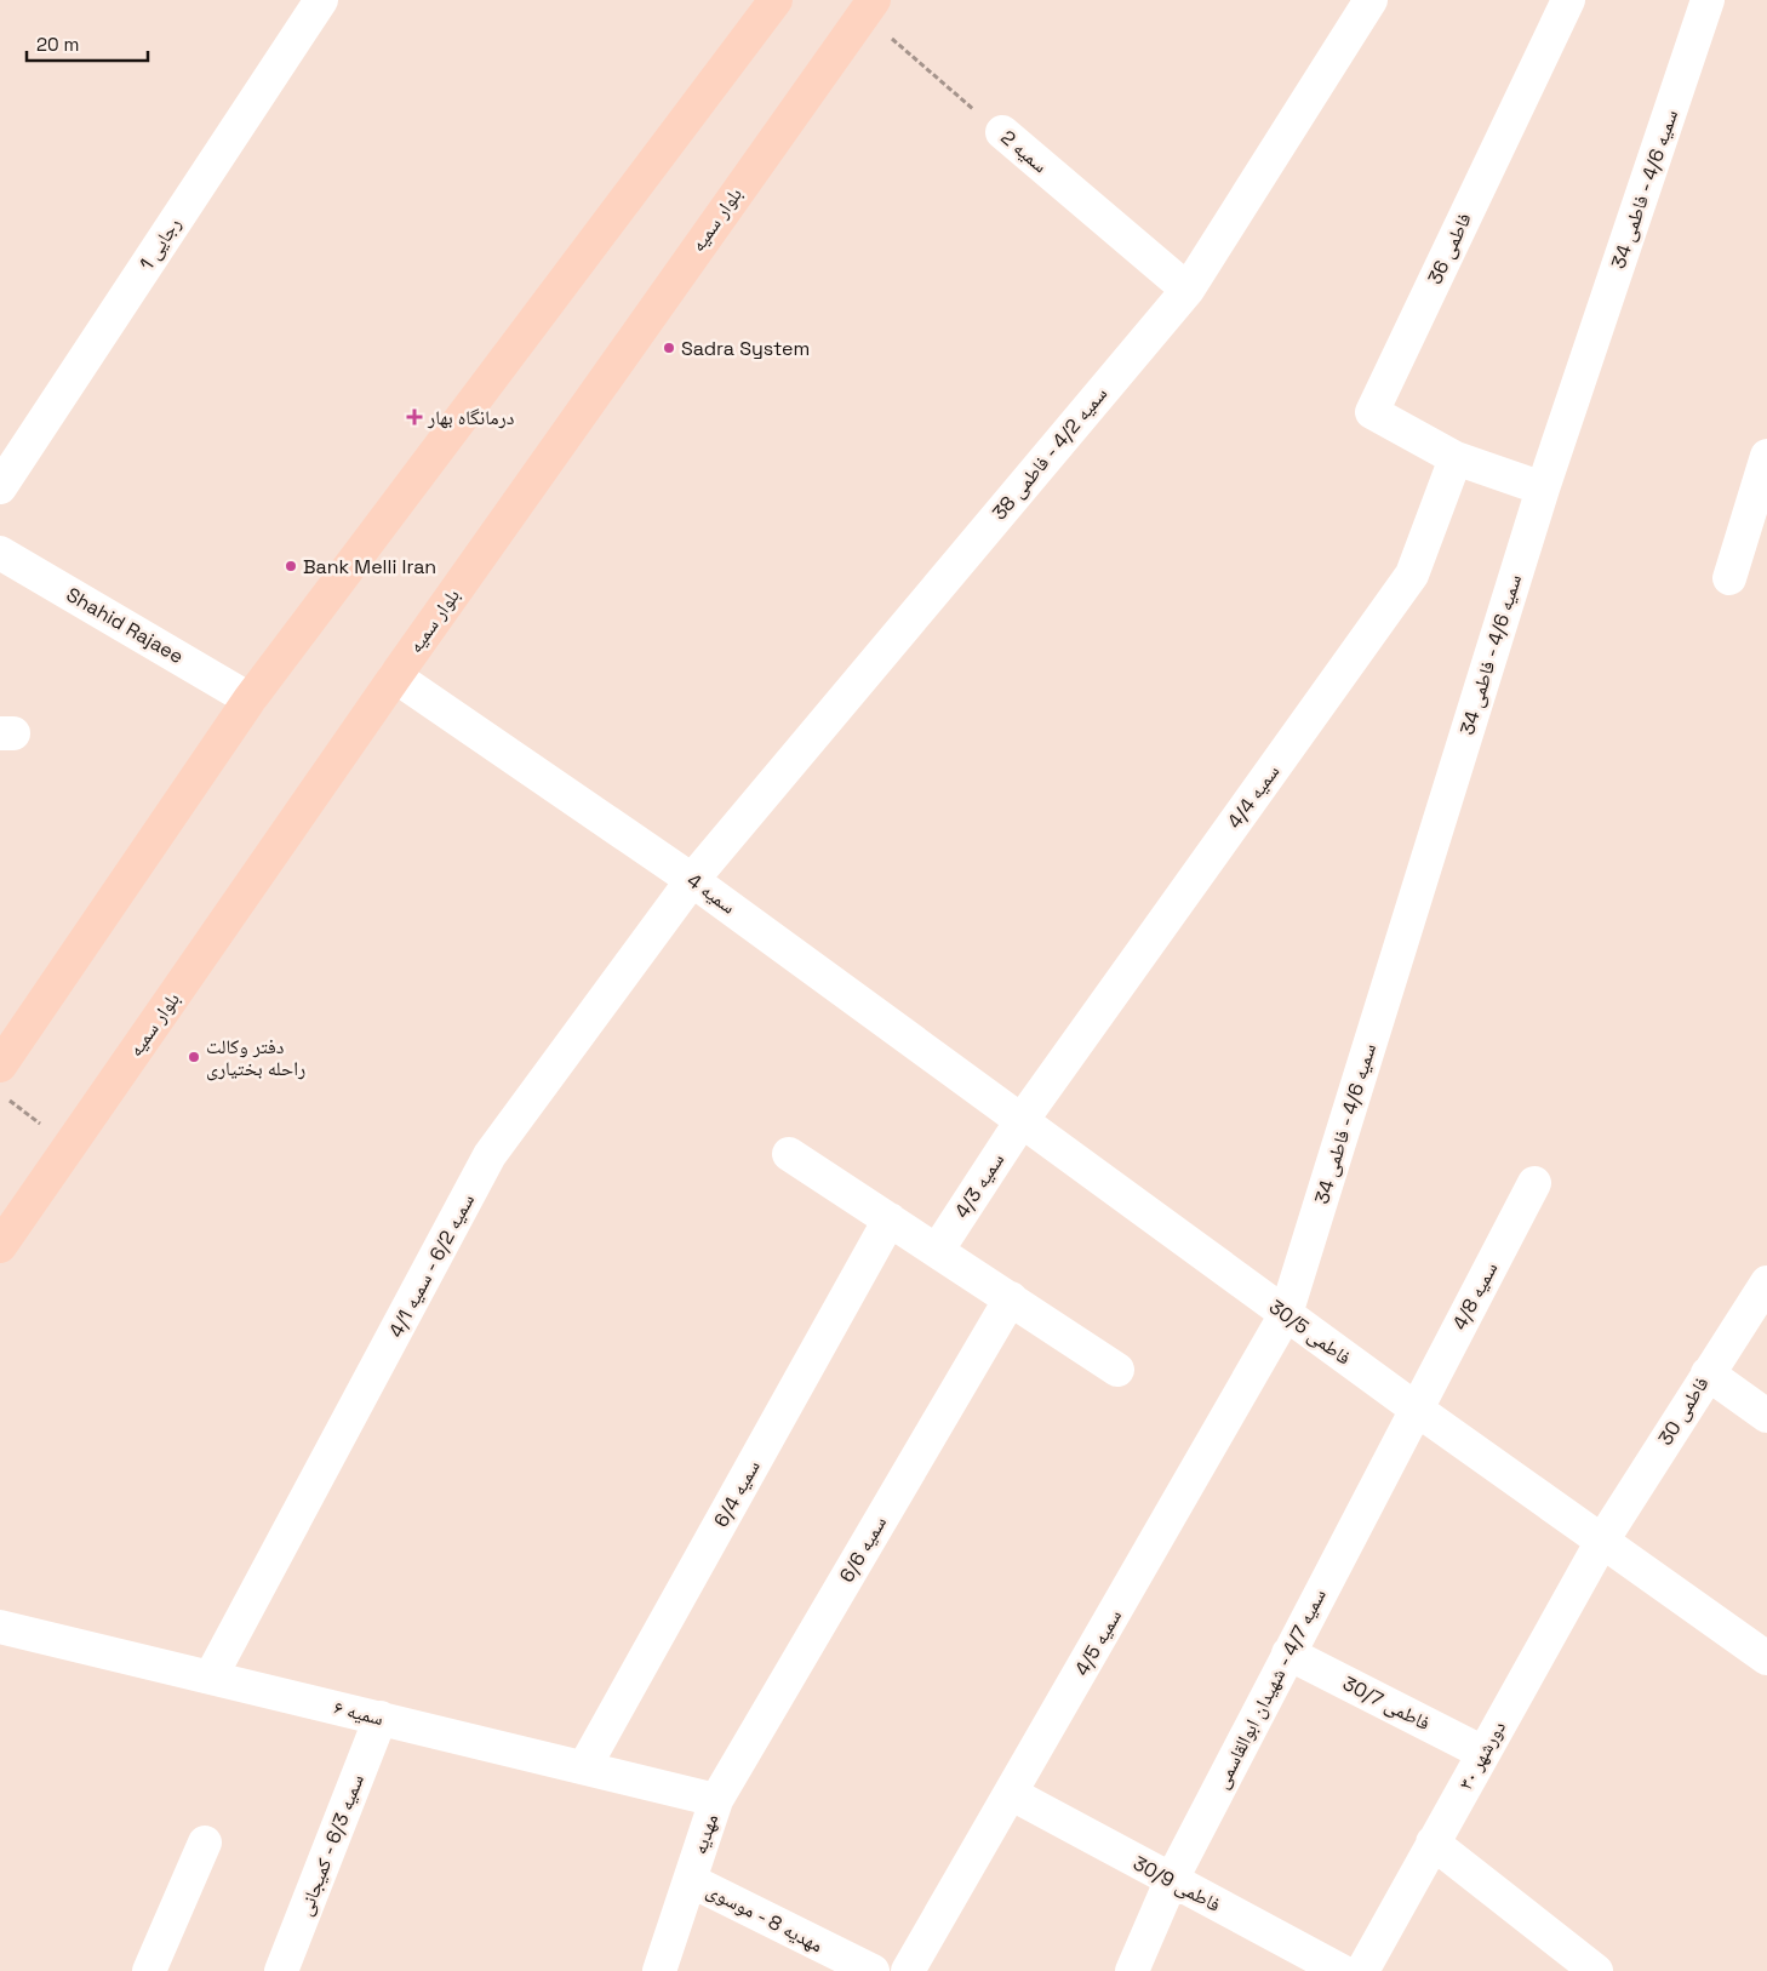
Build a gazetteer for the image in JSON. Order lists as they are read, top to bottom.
{
  "streets": {
    "main road": ["بلوار سمیه"],
    "street": [
      "سمیه 2",
      "سمیه 4/6 - فاطمی 34",
      "رجایی 1",
      "فاطمی 36",
      "سمیه 4/2 - فاطمی 38",
      "Shahid Rajaee",
      "سمیه 4/4",
      "سمیه 4",
      "سمیه 4/3",
      "سمیه 6/2 - سمیه 4/1",
      "سمیه 4/8",
      "فاطمی 30/5",
      "فاطمی 30",
      "سمیه 6/4",
      "سمیه 6/6",
      "سمیه 4/5",
      "سمیه 4/7 - شهیدان ابوالقاسمی",
      "فاطمی 30/7",
      "سمیه ۶",
      "دورشهر ۳۰",
      "مهدیه",
      "سمیه 6/3 - کمیجانی",
      "فاطمی 30/9",
      "مهدیه 8 - موسوی"
    ]
  },
  "crossings": [
    ["سمیه 2", "بلوار سمیه"],
    ["سمیه 2", "سمیه 4/2 - فاطمی 38"],
    ["سمیه 4/6 - فاطمی 34", "فاطمی 30/5"],
    ["سمیه 4/6 - فاطمی 34", "سمیه 4/5"],
    ["بلوار سمیه", "سمیه 4"],
    ["فاطمی 36", "سمیه 4/4"],
    ["سمیه 4/2 - فاطمی 38", "سمیه 4"],
    ["سمیه 4/2 - فاطمی 38", "سمیه 6/2 - سمیه 4/1"],
    ["سمیه 4/4", "سمیه 4"],
    ["سمیه 4/4", "سمیه 4/3"],
    ["سمیه 4/4", "فاطمی 30/5"],
    ["سمیه 4", "سمیه 4/3"],
    ["سمیه 4", "سمیه 6/2 - سمیه 4/1"],
    ["سمیه 4", "فاطمی 30/5"],
    ["سمیه 4/3", "فاطمی 30/5"],
    ["سمیه 6/2 - سمیه 4/1", "سمیه ۶"],
    ["سمیه 4/8", "فاطمی 30/5"],
    ["سمیه 4/8", "سمیه 4/7 - شهیدان ابوالقاسمی"],
    ["فاطمی 30/5", "فاطمی 30"],
    ["فاطمی 30/5", "سمیه 4/5"],
    ["فاطمی 30/5", "سمیه 4/7 - شهیدان ابوالقاسمی"],
    ["فاطمی 30/5", "دورشهر ۳۰"],
    ["فاطمی 30", "دورشهر ۳۰"],
    ["سمیه 6/4", "سمیه ۶"],
    ["سمیه 6/6", "سمیه ۶"],
    ["سمیه 6/6", "مهدیه"],
    ["سمیه 4/5", "فاطمی 30/9"],
    ["سمیه 4/7 - شهیدان ابوالقاسمی", "فاطمی 30/7"],
    ["سمیه 4/7 - شهیدان ابوالقاسمی", "فاطمی 30/9"],
    ["فاطمی 30/7", "دورشهر ۳۰"],
    ["سمیه ۶", "مهدیه"],
    ["سمیه ۶", "سمیه 6/3 - کمیجانی"],
    ["مهدیه", "مهدیه 8 - موسوی"]
  ],
  "places": {
    "other": ["Sadra System", "Bank Melli Iran", "دفتر وکالت راحله بختیاری"],
    "health": ["درمانگاه بهار"]
  },
  "scale_bar": "20 m"
}
